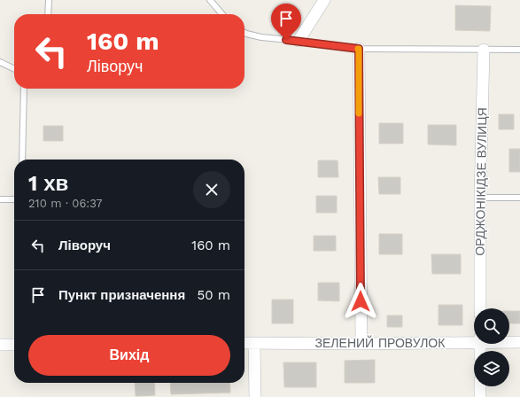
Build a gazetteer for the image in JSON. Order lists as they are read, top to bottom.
{
  "streets": {
    "street": ["ОРДЖОНІКІДЗЕ ВУЛИЦЯ", "ЗЕЛЕНИЙ ПРОВУЛОК"]
  },
  "page": {
    "turn": ["160 m", "Ліворуч"],
    "heading": ["1 хв", "210 m · 06:37"],
    "list": [
      {
        "name": "Ліворуч",
        "value": "160 m"
      },
      {
        "name": "Пункт призначення",
        "value": "50 m"
      }
    ],
    "buttons": "Вихід"
  }
}
